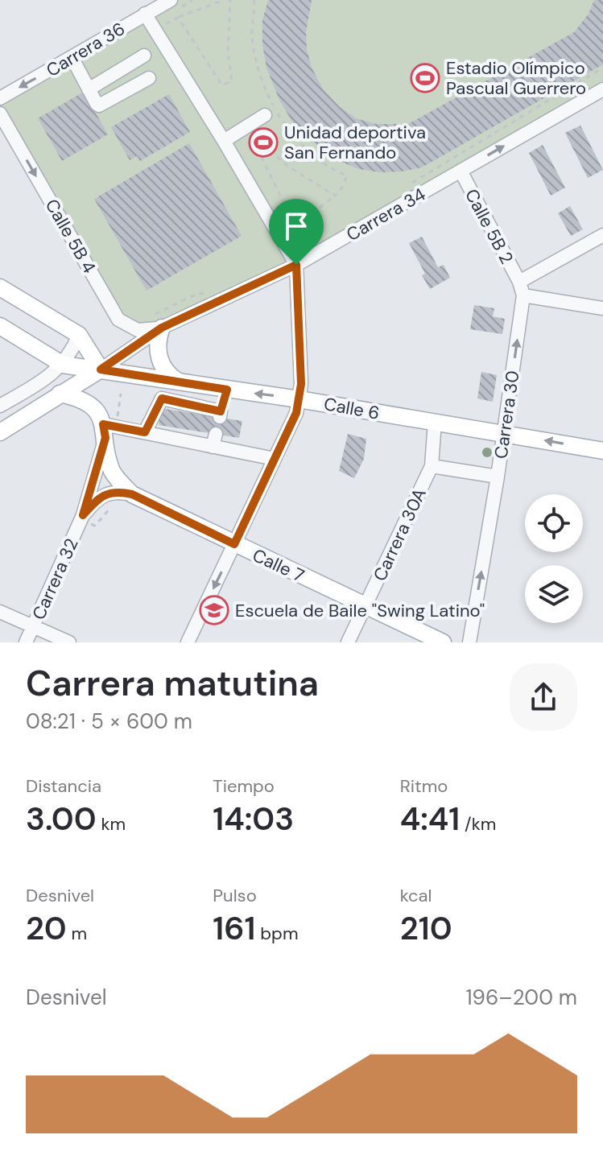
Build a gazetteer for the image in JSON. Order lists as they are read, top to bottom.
{
  "streets": {
    "main road": ["Carrera 34", "Calle 6", "Calle 7"],
    "street": [
      "Carrera 36",
      "Calle 5B 2",
      "Calle 5B 4",
      "Carrera 30",
      "Carrera 30A",
      "Carrera 32"
    ]
  },
  "crossings": [
    ["Carrera 34", "Calle 5B 2"],
    ["Carrera 34", "Calle 5B 4"],
    ["Carrera 34", "Calle 6"],
    ["Carrera 34", "Calle 7"],
    ["Calle 5B 2", "Carrera 30"],
    ["Calle 6", "Carrera 30"],
    ["Calle 6", "Carrera 30A"],
    ["Carrera 30A", "Calle 7"],
    ["Calle 7", "Carrera 32"]
  ],
  "one_way": ["Carrera 36", "Calle 5B 4", "Carrera 30"],
  "places": {
    "sports": ["Estadio Olímpico Pascual Guerrero", "Unidad deportiva San Fernando"],
    "school or university": ["Escuela de Baile \"Swing Latino\""]
  },
  "page": {
    "heading": ["Carrera matutina", "08:21 · 5 × 600 m"],
    "stats": [
      ["Distancia", "3.00 km"],
      ["Tiempo", "14:03"],
      ["Ritmo", "4:41 /km"],
      ["Desnivel", "20 m"],
      ["Pulso", "161 bpm"],
      ["kcal", "210"]
    ],
    "chart": ["Desnivel", "196–200 m"]
  }
}
